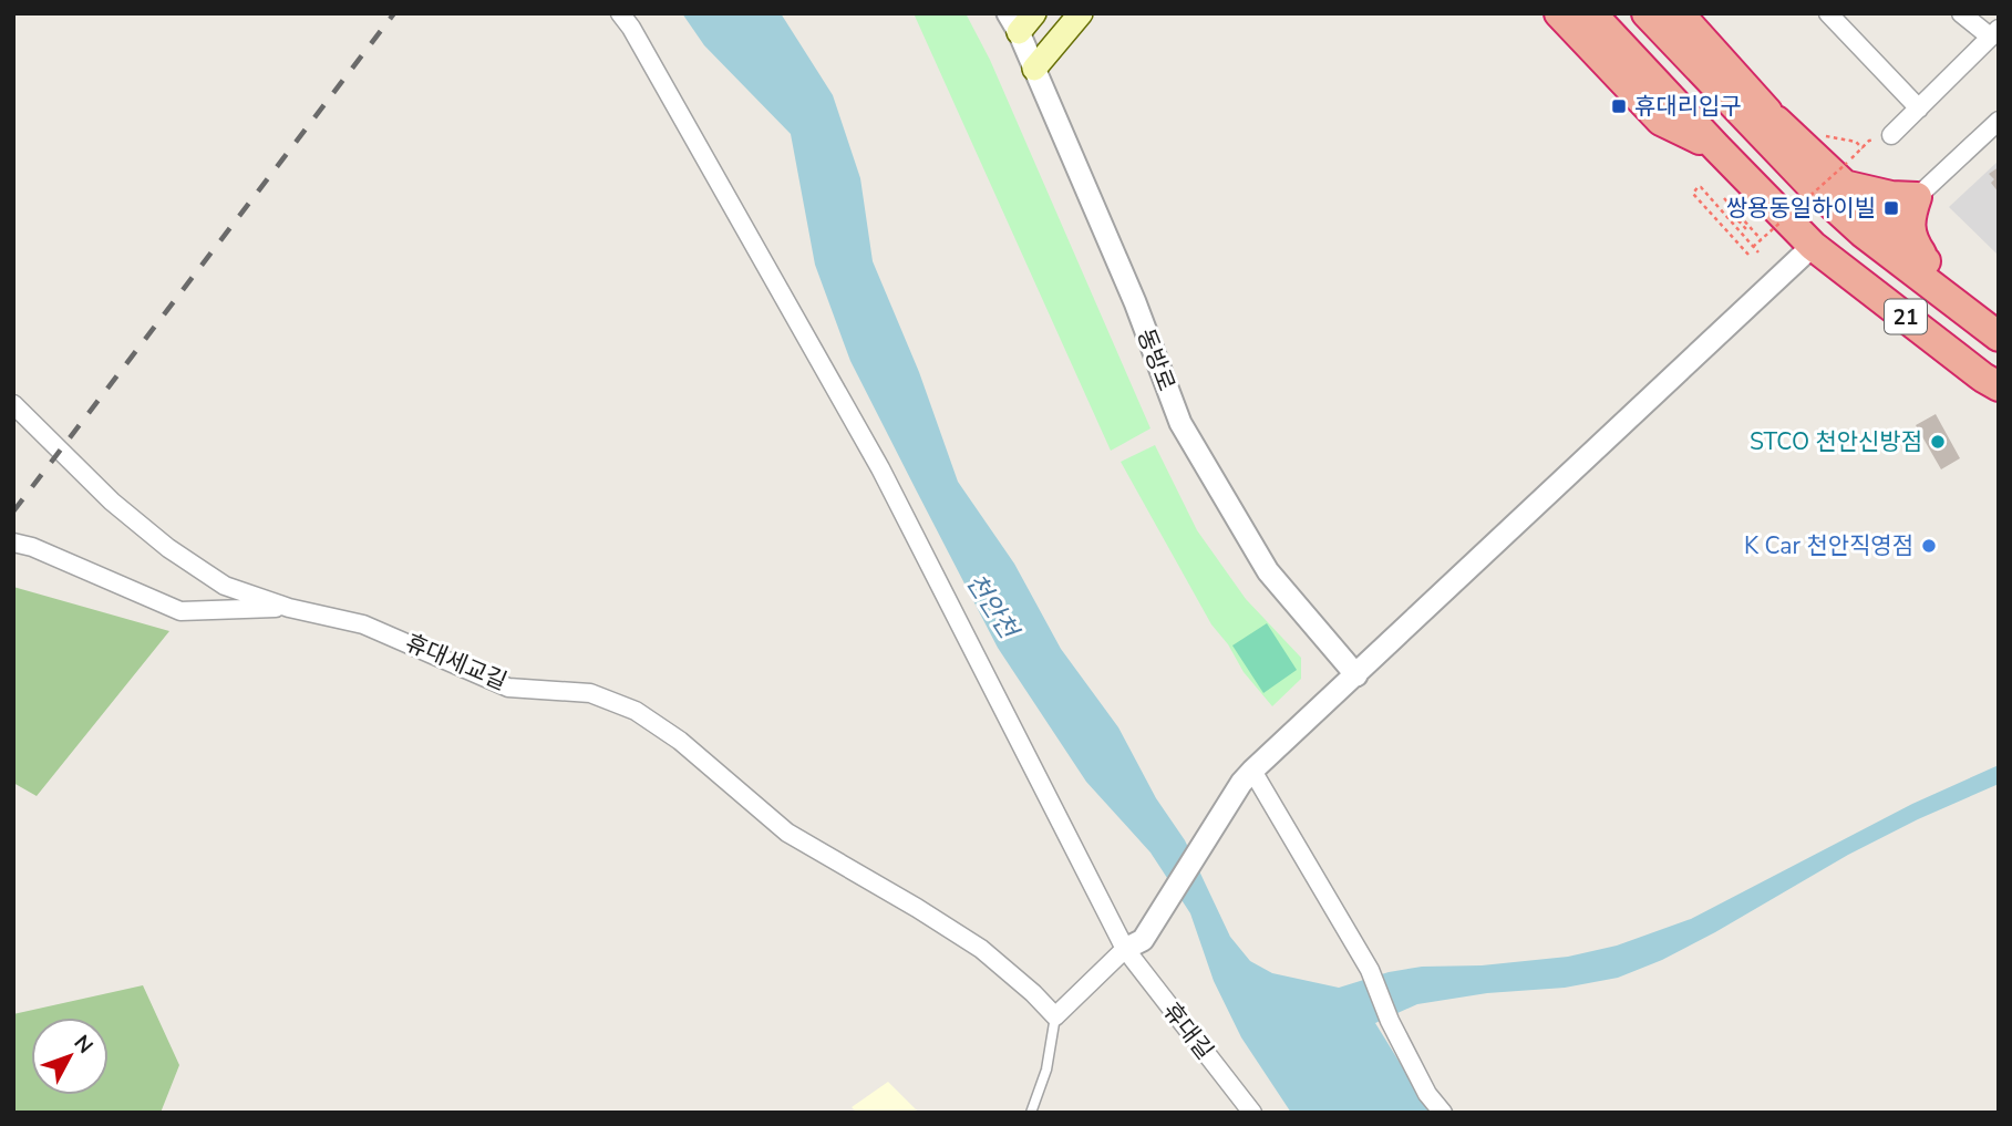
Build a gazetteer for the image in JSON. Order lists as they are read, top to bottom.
{
  "streets": {
    "highway": ["21"],
    "street": ["동방로", "휴대세교길", "휴대길"]
  },
  "water": ["천안천"],
  "places": {
    "transit": ["휴대리입구", "쌍용동일하이빌"],
    "other": ["STCO 천안신방점", "K Car 천안직영점"]
  },
  "north": "top right"
}
